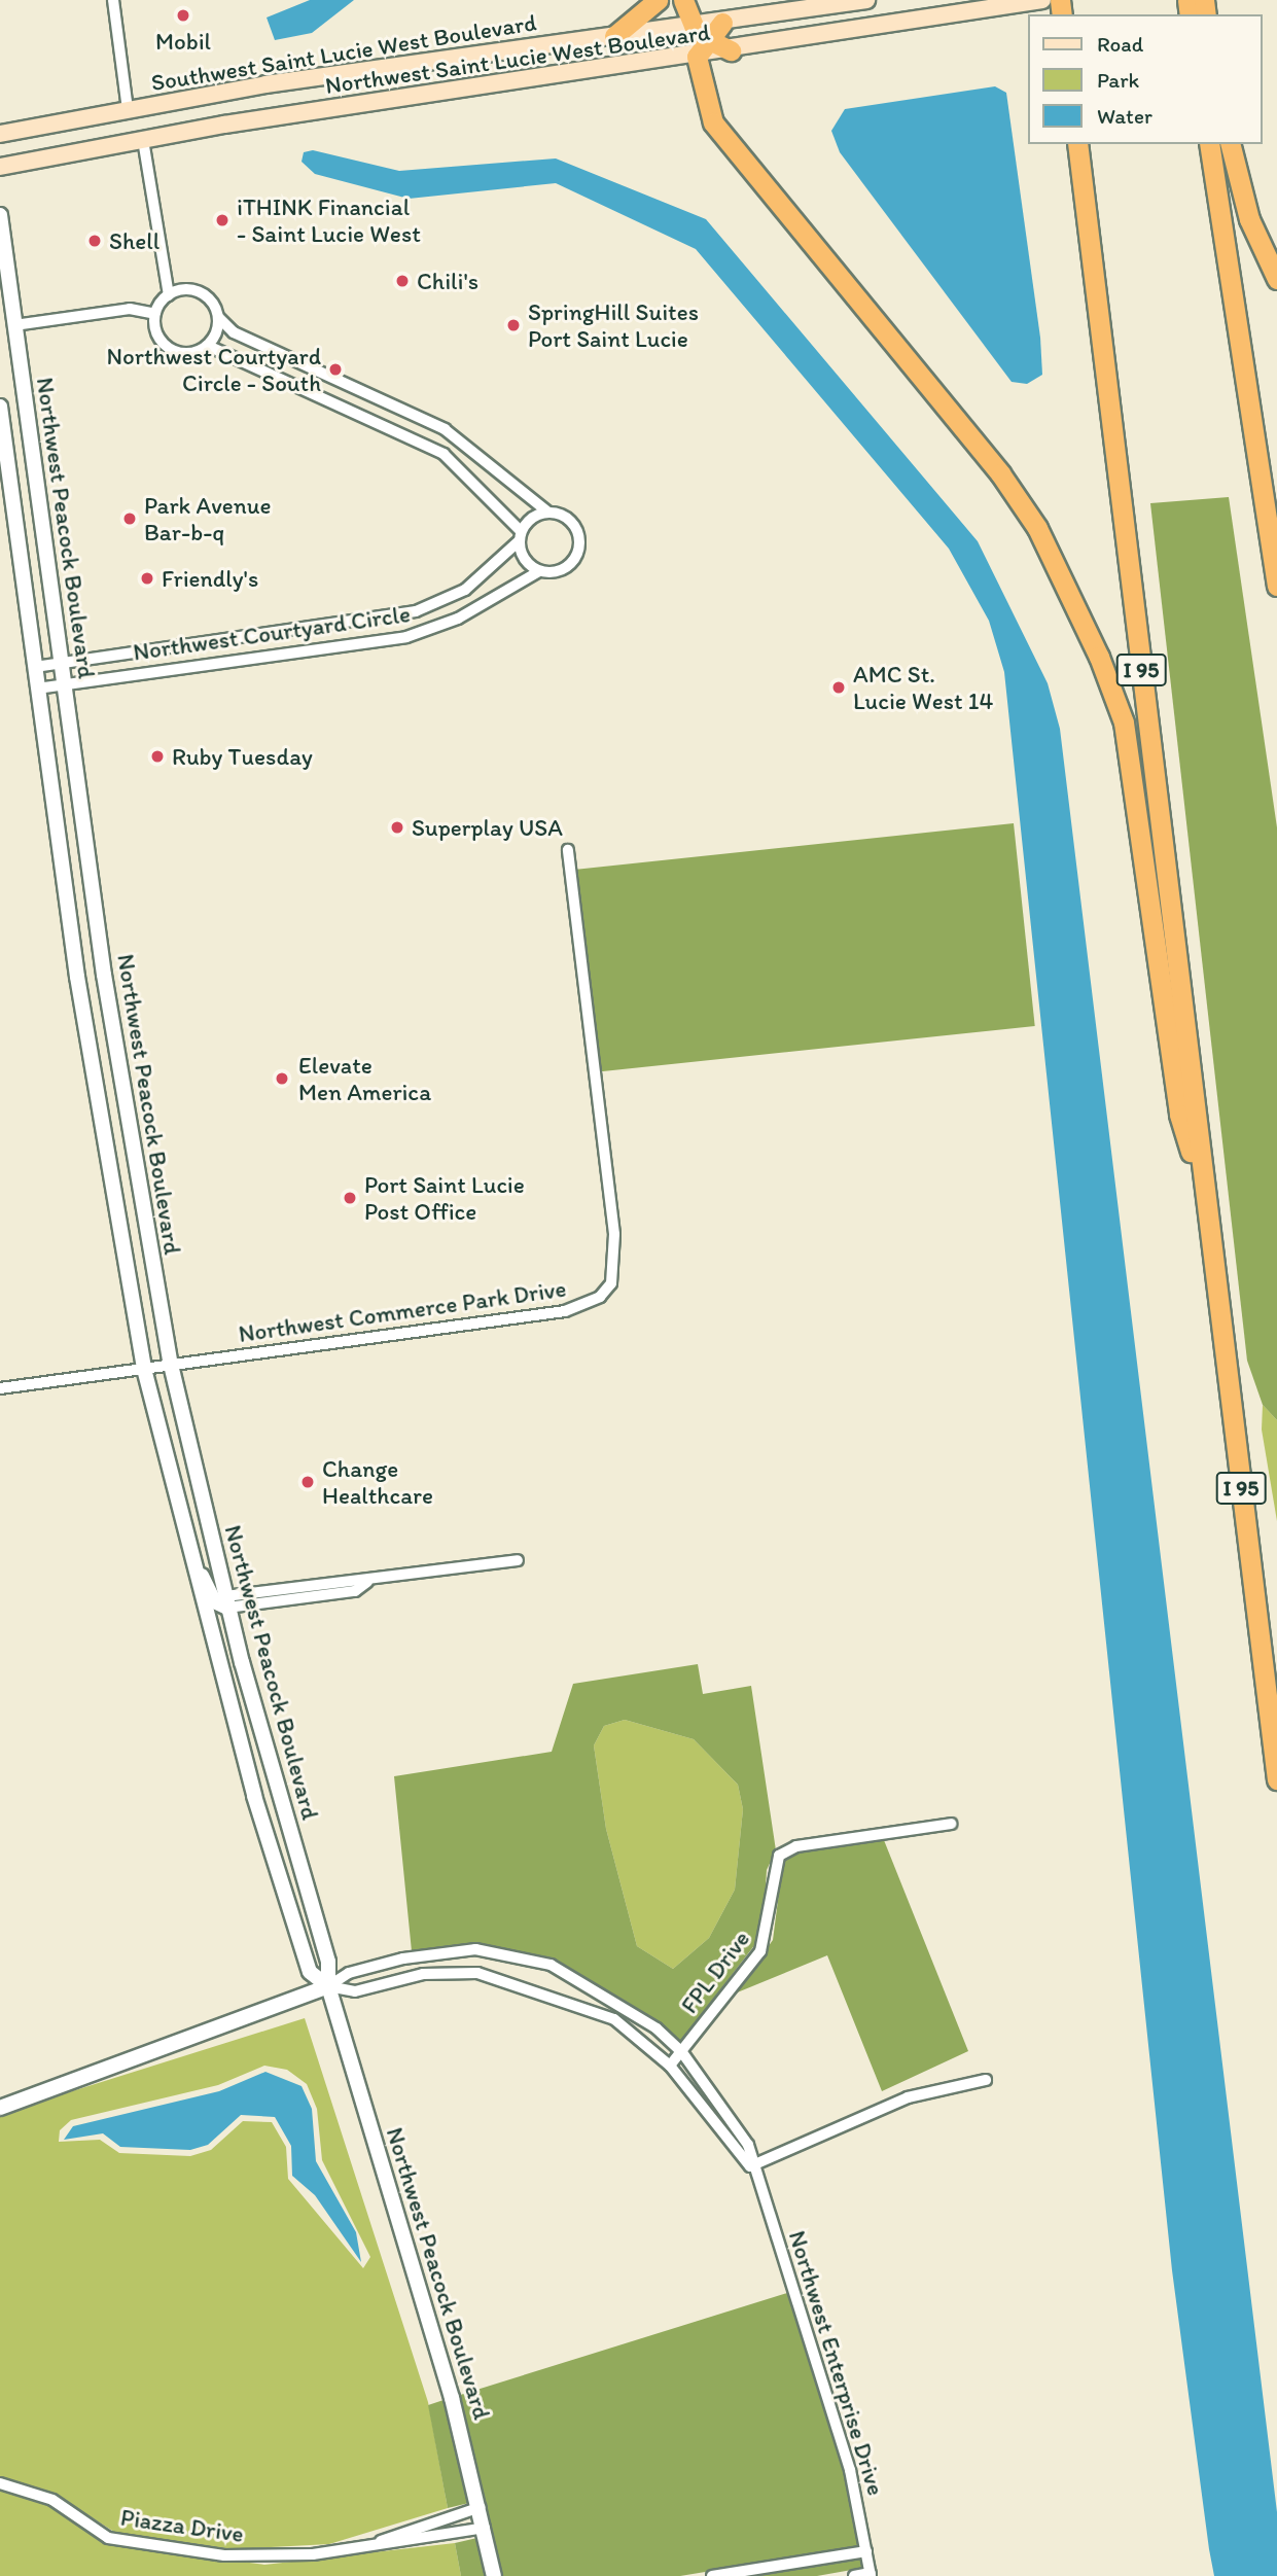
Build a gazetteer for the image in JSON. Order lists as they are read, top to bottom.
{
  "streets": {
    "highway": ["I 95"],
    "main road": ["Southwest Saint Lucie West Boulevard", "Northwest Saint Lucie West Boulevard"],
    "street": [
      "Northwest Peacock Boulevard",
      "Northwest Courtyard Circle",
      "Northwest Commerce Park Drive",
      "FPL Drive",
      "Northwest Enterprise Drive",
      "Piazza Drive"
    ]
  },
  "crossings": [
    ["Southwest Saint Lucie West Boulevard", "Northwest Saint Lucie West Boulevard"],
    ["Northwest Peacock Boulevard", "Northwest Courtyard Circle"],
    ["Northwest Peacock Boulevard", "Northwest Commerce Park Drive"],
    ["Northwest Peacock Boulevard", "Northwest Enterprise Drive"],
    ["Northwest Peacock Boulevard", "Piazza Drive"],
    ["FPL Drive", "Northwest Enterprise Drive"]
  ],
  "places": [
    "Mobil",
    "iTHINK Financial - Saint Lucie West",
    "Shell",
    "Chili's",
    "SpringHill Suites Port Saint Lucie",
    "Northwest Courtyard Circle - South",
    "Park Avenue Bar-b-q",
    "Friendly's",
    "AMC St. Lucie West 14",
    "Ruby Tuesday",
    "Superplay USA",
    "Elevate Men America",
    "Port Saint Lucie Post Office",
    "Change Healthcare"
  ],
  "legend": ["Road", "Park", "Water"]
}
